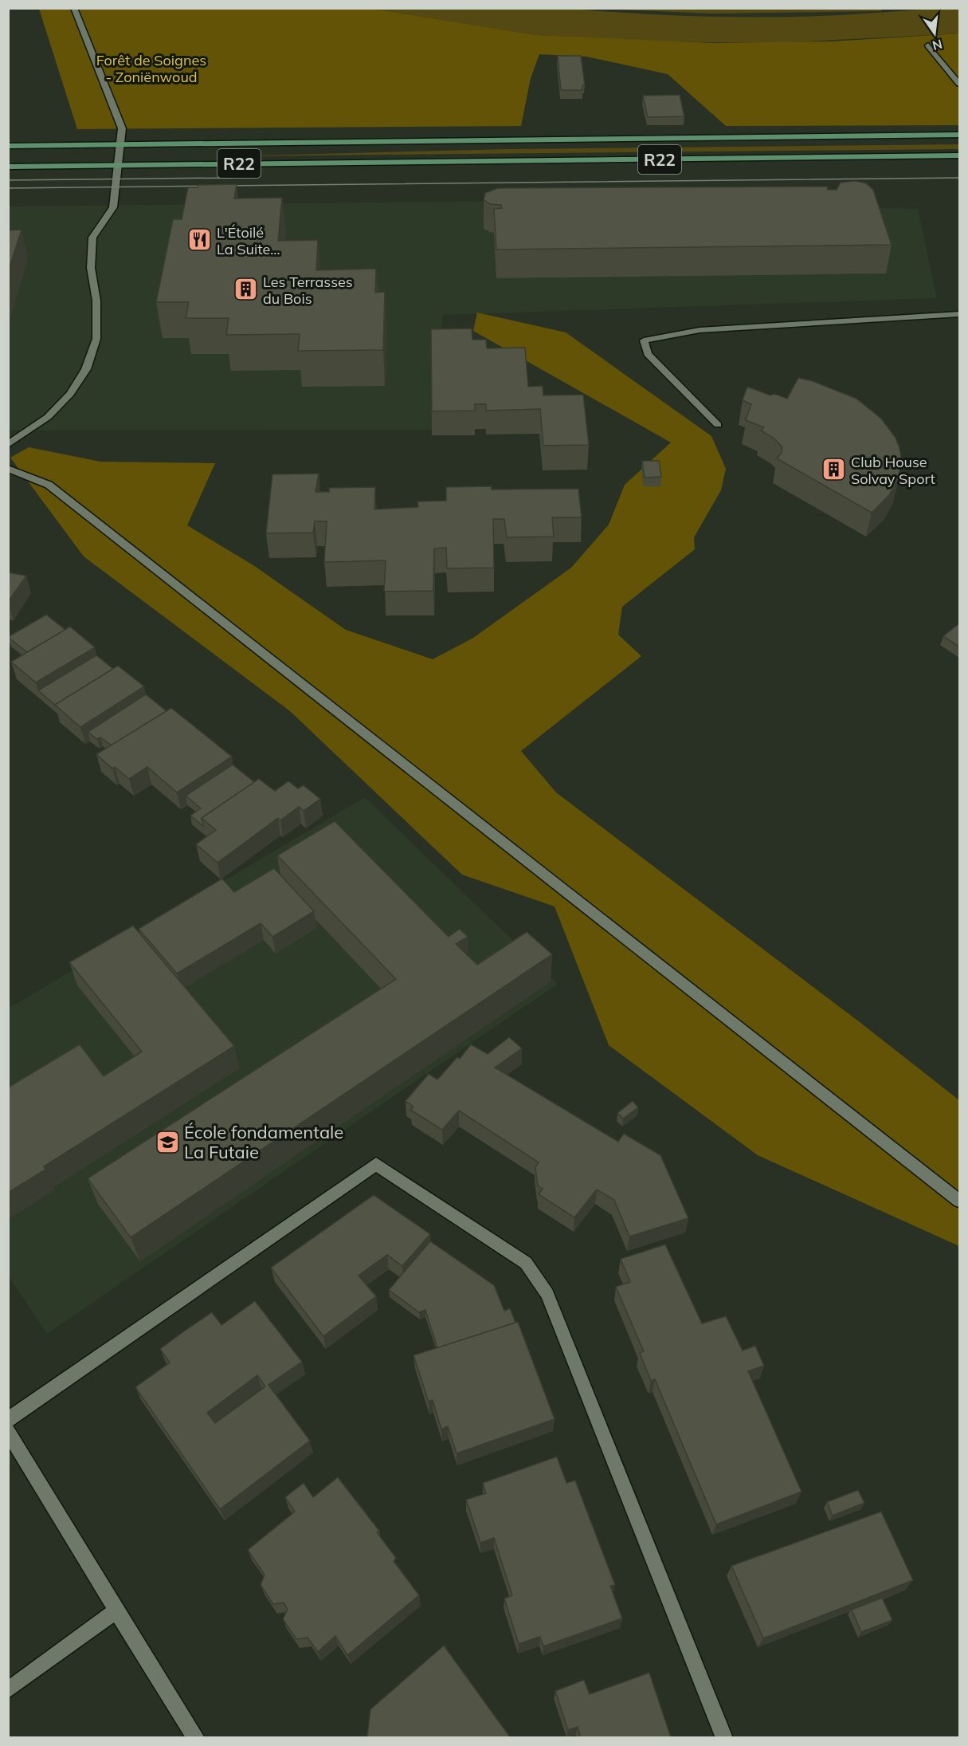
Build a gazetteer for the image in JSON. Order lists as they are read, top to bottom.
{
  "streets": {
    "main road": ["R22"]
  },
  "parks": ["Forêt de Soignes - Zoniënwoud"],
  "places": {
    "restaurant": ["L'Étoilé La Suite..."],
    "building": ["Les Terrasses du Bois", "Club House Solvay Sport"],
    "school or university": ["École fondamentale La Futaie"]
  },
  "north": "bottom"
}
